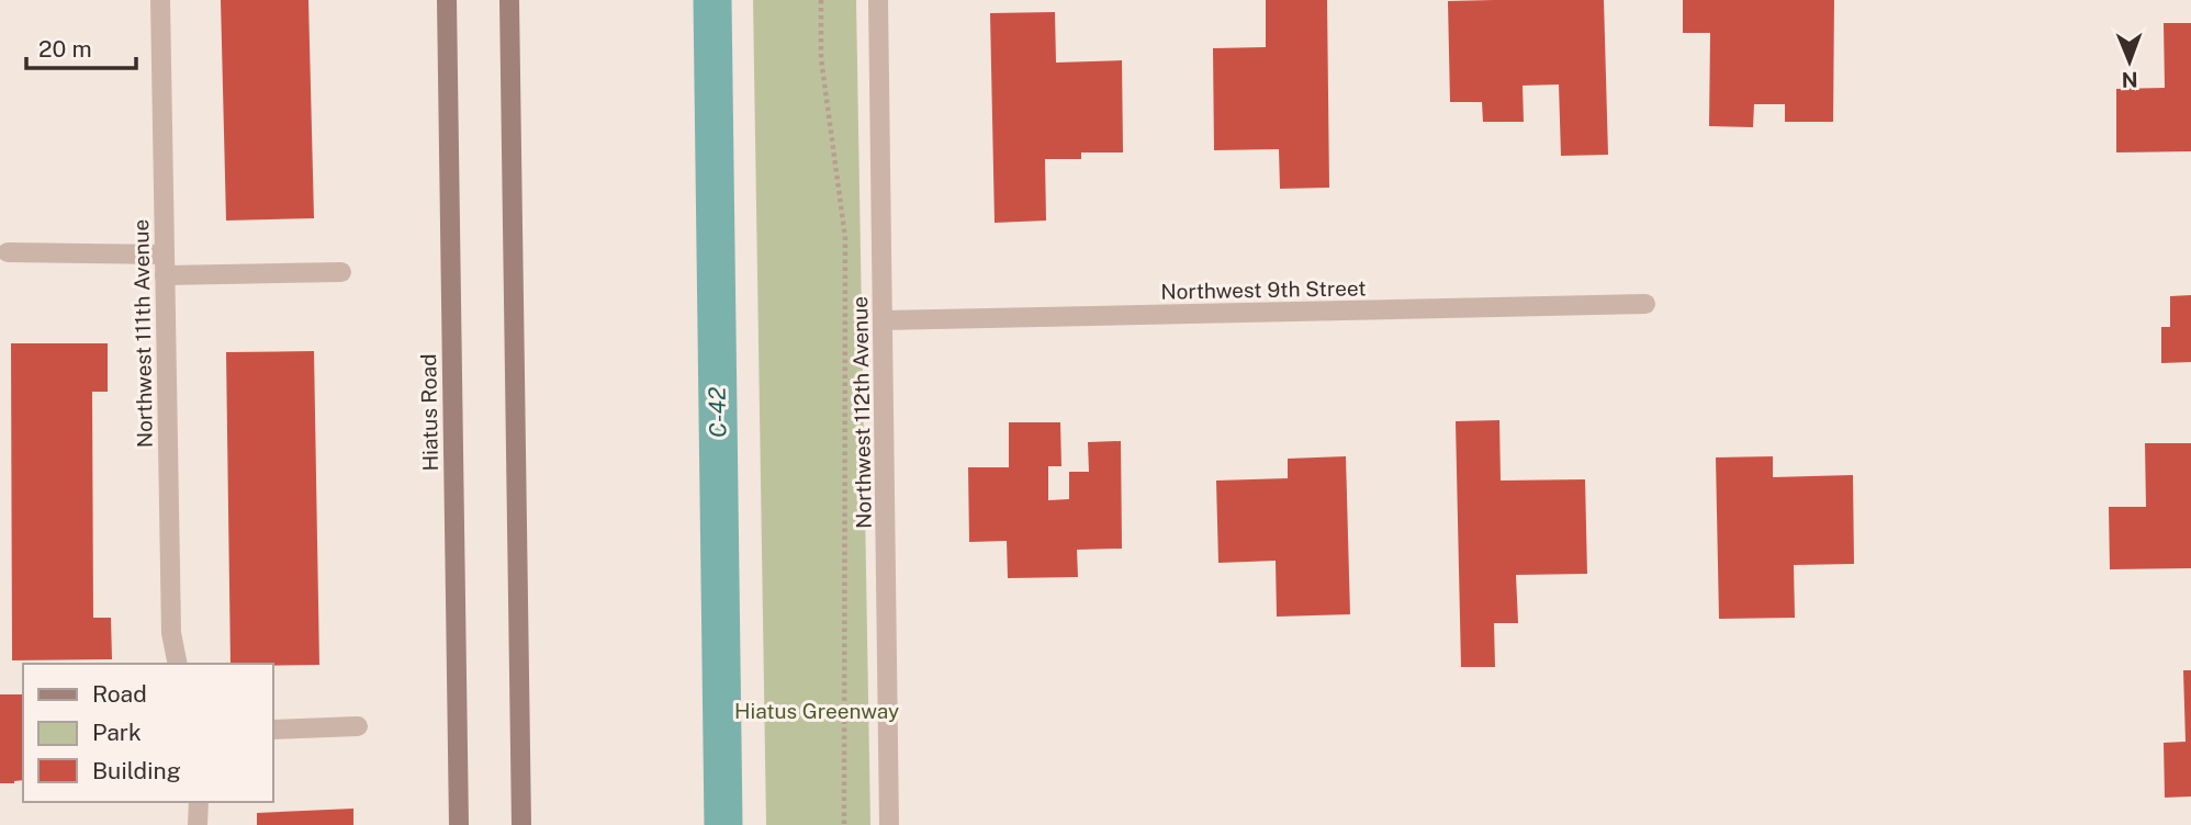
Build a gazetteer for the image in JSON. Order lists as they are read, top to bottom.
{
  "streets": {
    "main road": ["Hiatus Road"],
    "street": ["Northwest 9th Street", "Northwest 111th Avenue", "Northwest 112th Avenue"]
  },
  "crossings": [
    ["Northwest 9th Street", "Northwest 112th Avenue"]
  ],
  "water": ["C-42"],
  "parks": ["Hiatus Greenway"],
  "legend": ["Road", "Park", "Building"],
  "scale_bar": "20 m",
  "north": "bottom"
}
